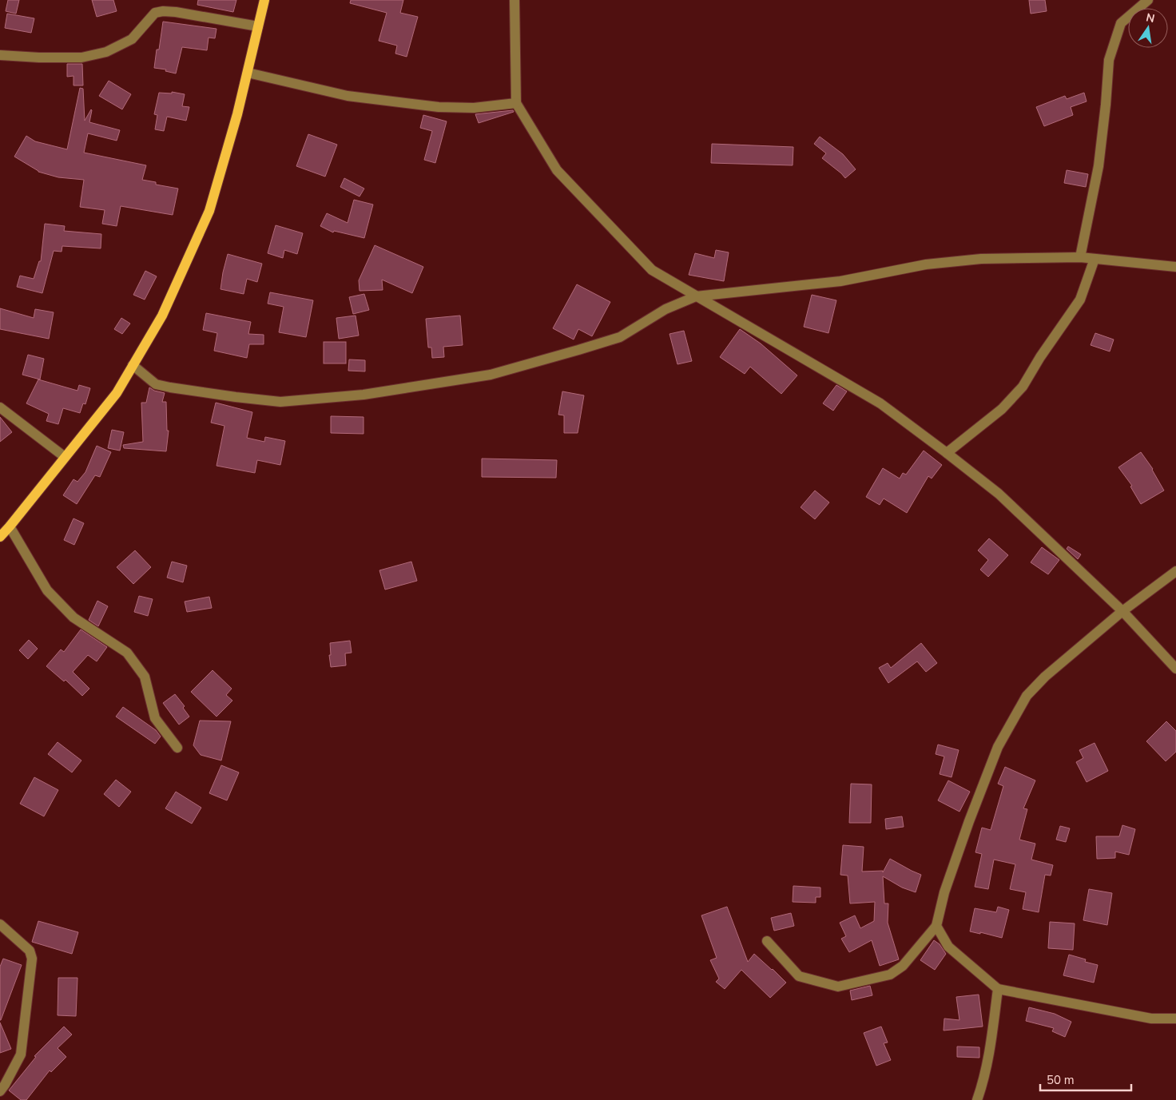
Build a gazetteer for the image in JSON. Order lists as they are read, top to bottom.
{
  "scale_bar": "50 m",
  "north": "top"
}
